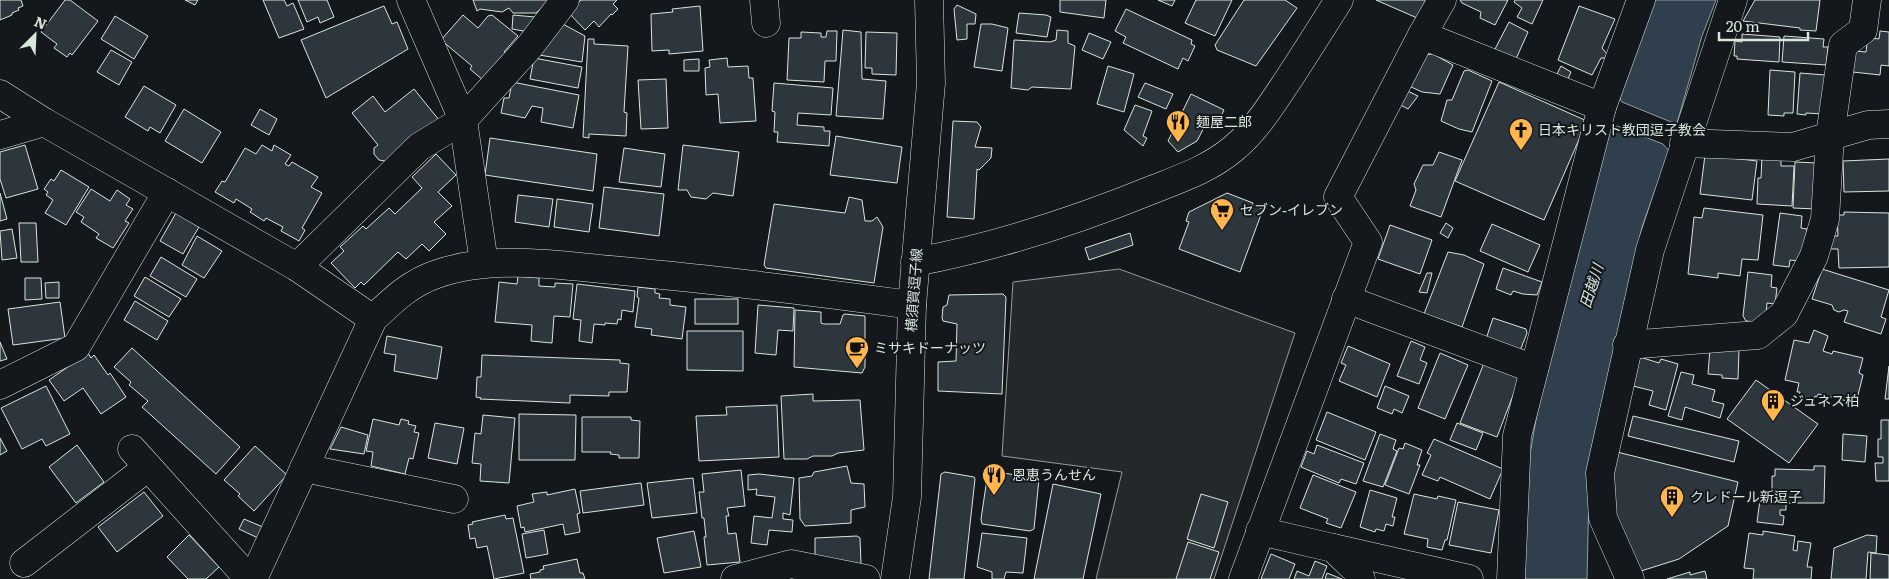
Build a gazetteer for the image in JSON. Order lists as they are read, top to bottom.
{
  "streets": {
    "street": ["横須賀逗子線"]
  },
  "water": ["田越川"],
  "places": {
    "restaurant": ["麺屋二郎", "恩恵うんせん"],
    "church": ["日本キリスト教団逗子教会"],
    "supermarket": ["セブン-イレブン"],
    "cafe": ["ミサキドーナッツ"],
    "building": ["ジュネス柏", "クレドール新逗子"]
  },
  "scale_bar": "20 m",
  "north": "top right"
}
